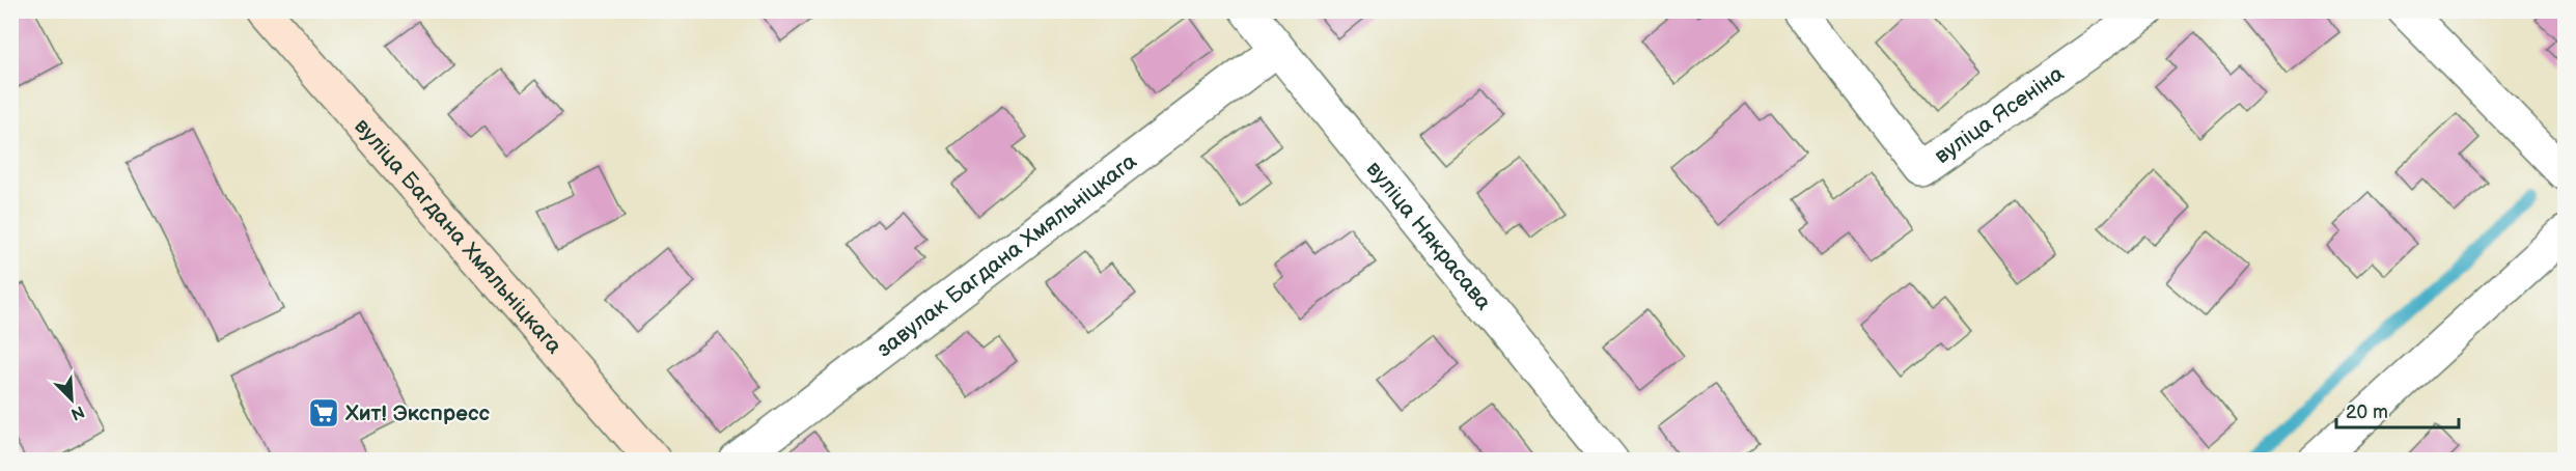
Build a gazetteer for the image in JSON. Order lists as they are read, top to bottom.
{
  "streets": {
    "street": [
      "вуліца Ясеніна",
      "вуліца Багдана Хмяльніцкага",
      "вуліца Някрасава",
      "завулак Багдана Хмяльніцкага"
    ]
  },
  "crossings": [
    ["вуліца Някрасава", "завулак Багдана Хмяльніцкага"]
  ],
  "places": {
    "supermarket": ["Хит! Экспресс"]
  },
  "scale_bar": "20 m",
  "north": "bottom right"
}
